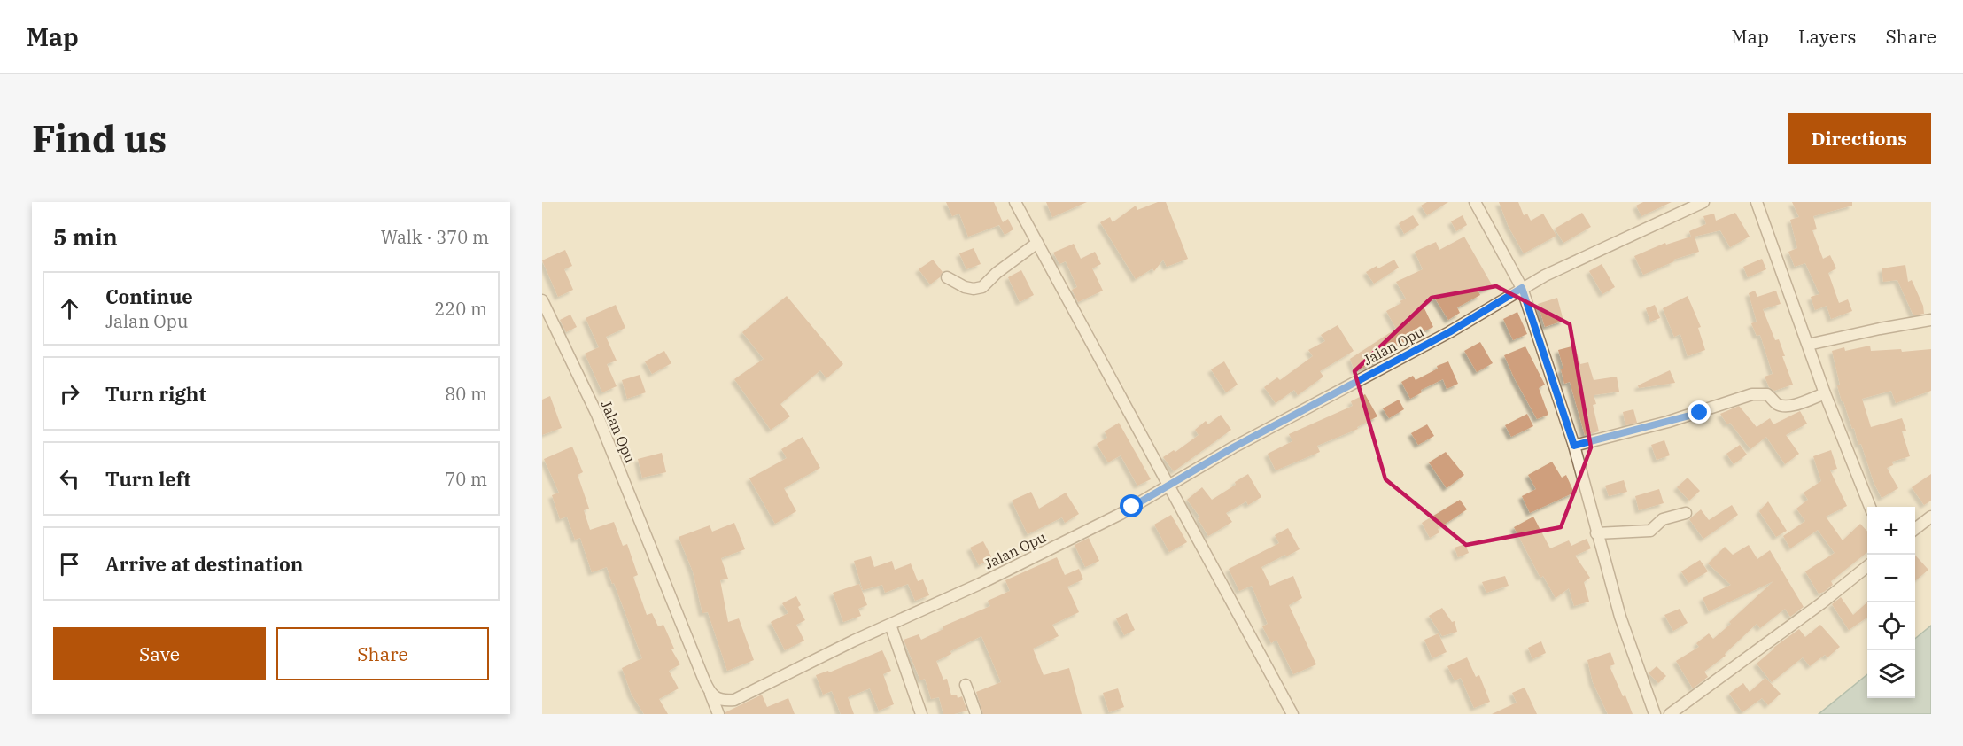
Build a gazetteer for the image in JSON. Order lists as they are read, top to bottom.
{
  "streets": {
    "street": ["Jalan Opu"]
  },
  "page": {
    "header": "Map",
    "nav": ["Map", "Layers", "Share"],
    "buttons": [
      "Directions",
      ["Save", "Share"]
    ],
    "title": "Find us",
    "heading": ["5 min", "Walk · 370 m"],
    "list": [
      ["Continue", "Jalan Opu", "220 m"],
      ["Turn right", "80 m"],
      ["Turn left", "70 m"],
      "Arrive at destination"
    ],
    "map_buttons": ["+", "−"]
  }
}
